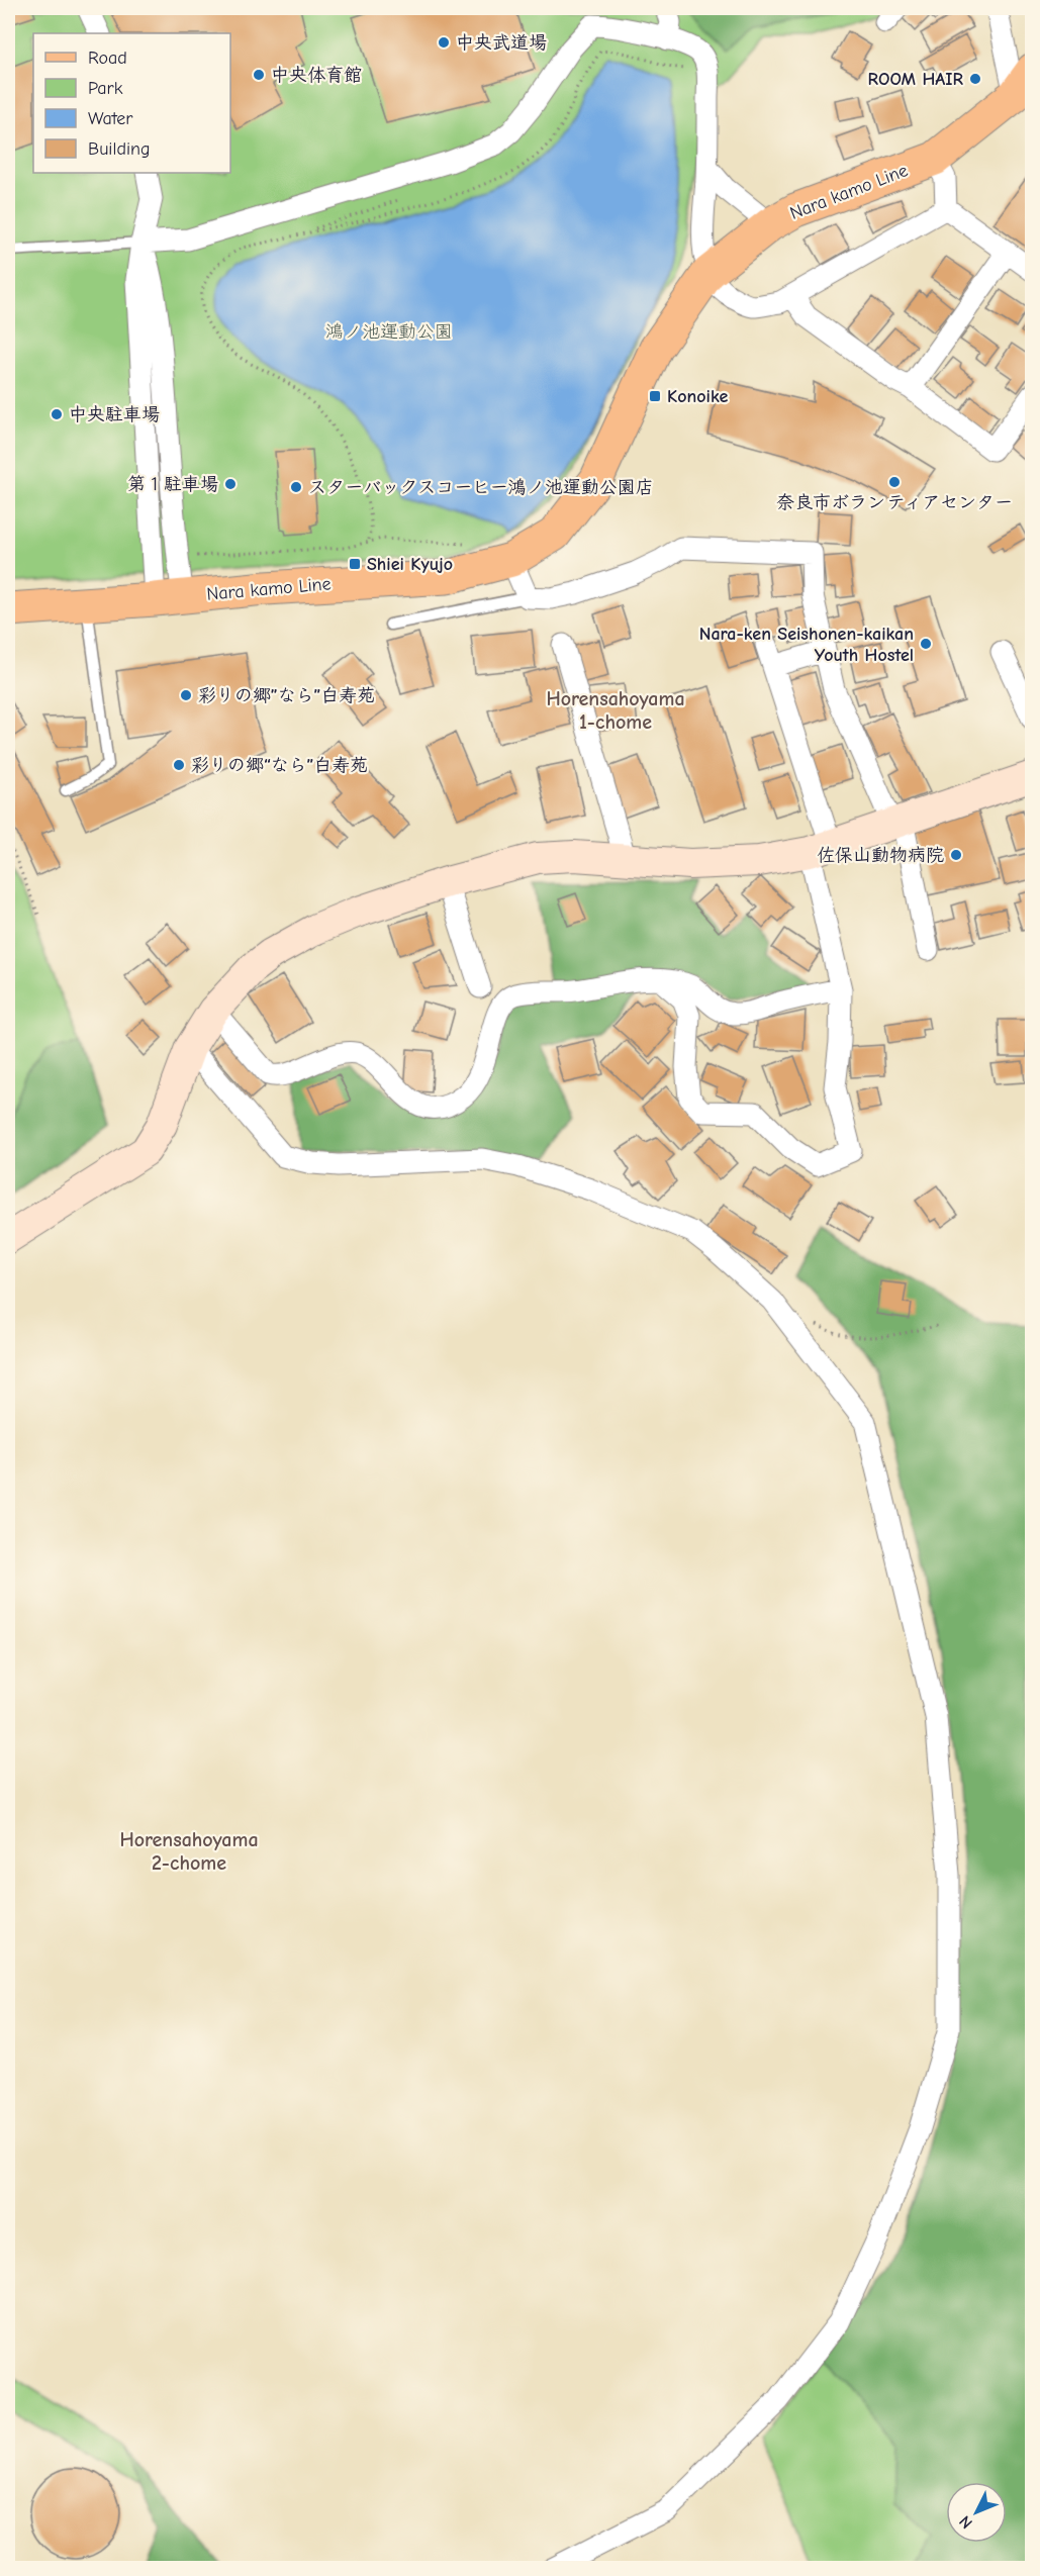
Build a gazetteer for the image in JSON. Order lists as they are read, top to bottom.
{
  "streets": {
    "main road": ["Nara kamo Line"]
  },
  "districts": ["Horensahoyama 1-chome", "Horensahoyama 2-chome"],
  "parks": ["鴻ノ池運動公園"],
  "places": {
    "other": [
      "中央武道場",
      "中央体育館",
      "ROOM HAIR",
      "中央駐車場",
      "奈良市ボランティアセンター",
      "第１駐車場",
      "スターバックスコーヒー鴻ノ池運動公園店",
      "Nara-ken Seishonen-kaikan Youth Hostel",
      "彩りの郷”なら”白寿苑",
      "彩りの郷“なら”白寿苑",
      "佐保山動物病院"
    ],
    "transit": ["Konoike", "Shiei Kyujo"]
  },
  "legend": [
    "Road",
    "Park",
    "Water",
    "Building"
  ],
  "north": "bottom left"
}
